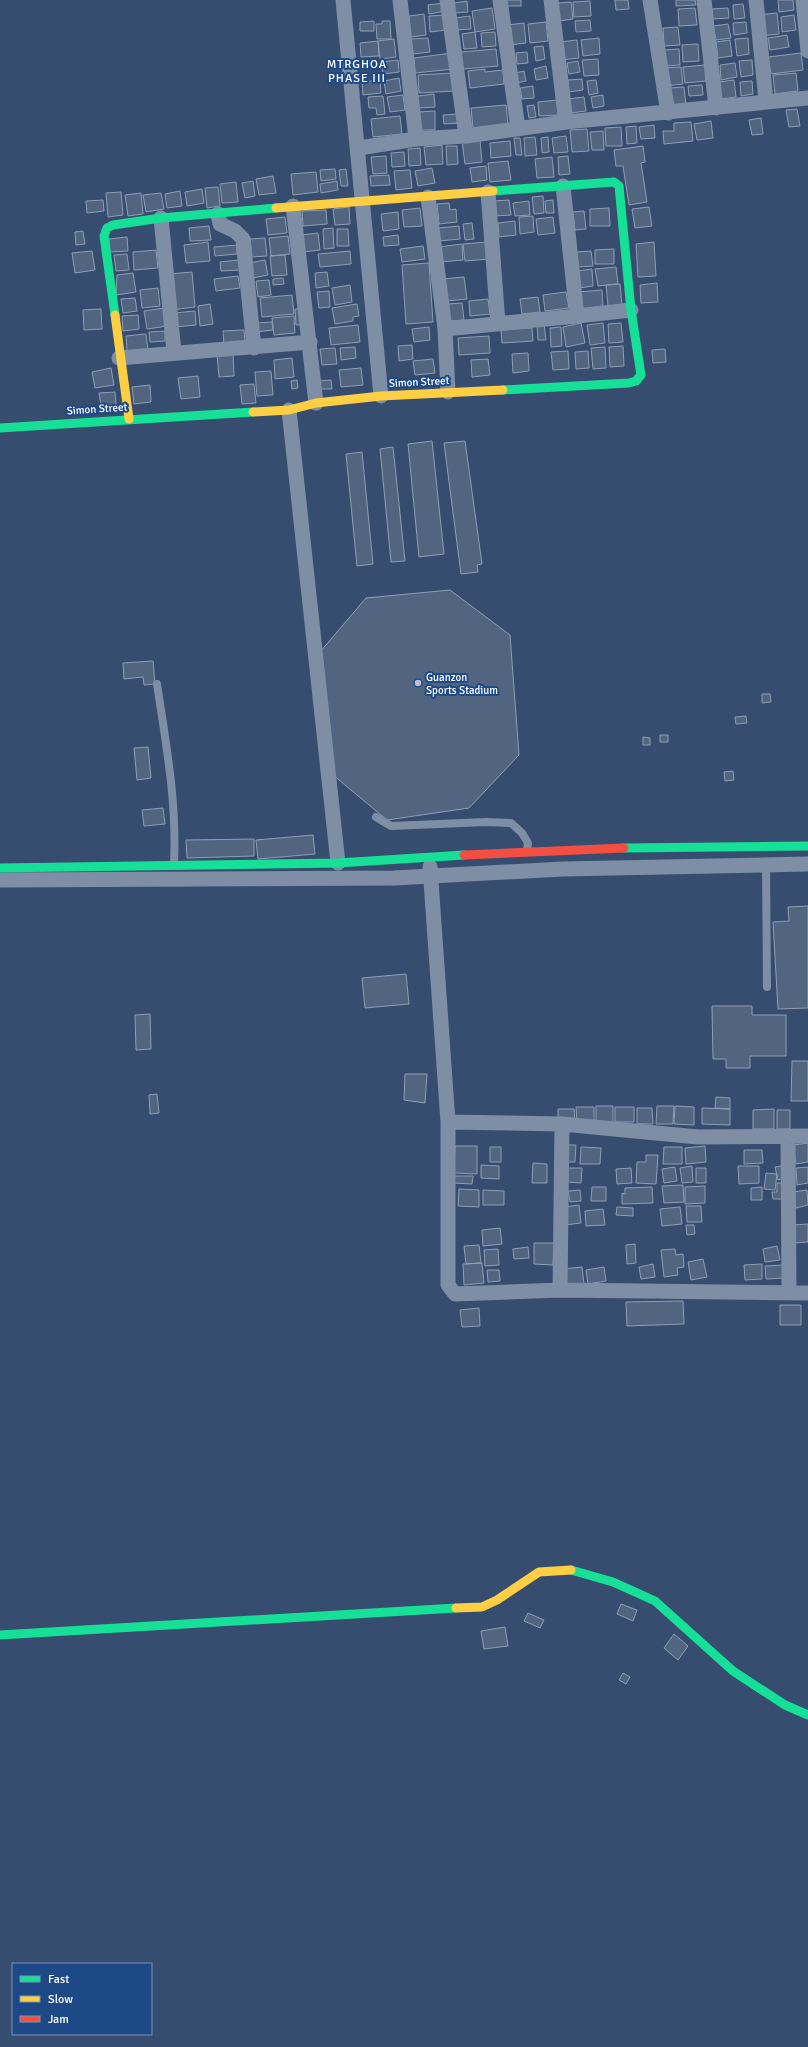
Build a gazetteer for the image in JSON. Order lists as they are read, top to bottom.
{
  "streets": {
    "street": ["Simon Street"]
  },
  "districts": ["MTRGHOA PHASE III"],
  "places": ["Guanzon Sports Stadium"],
  "legend": ["Fast", "Slow", "Jam"]
}
